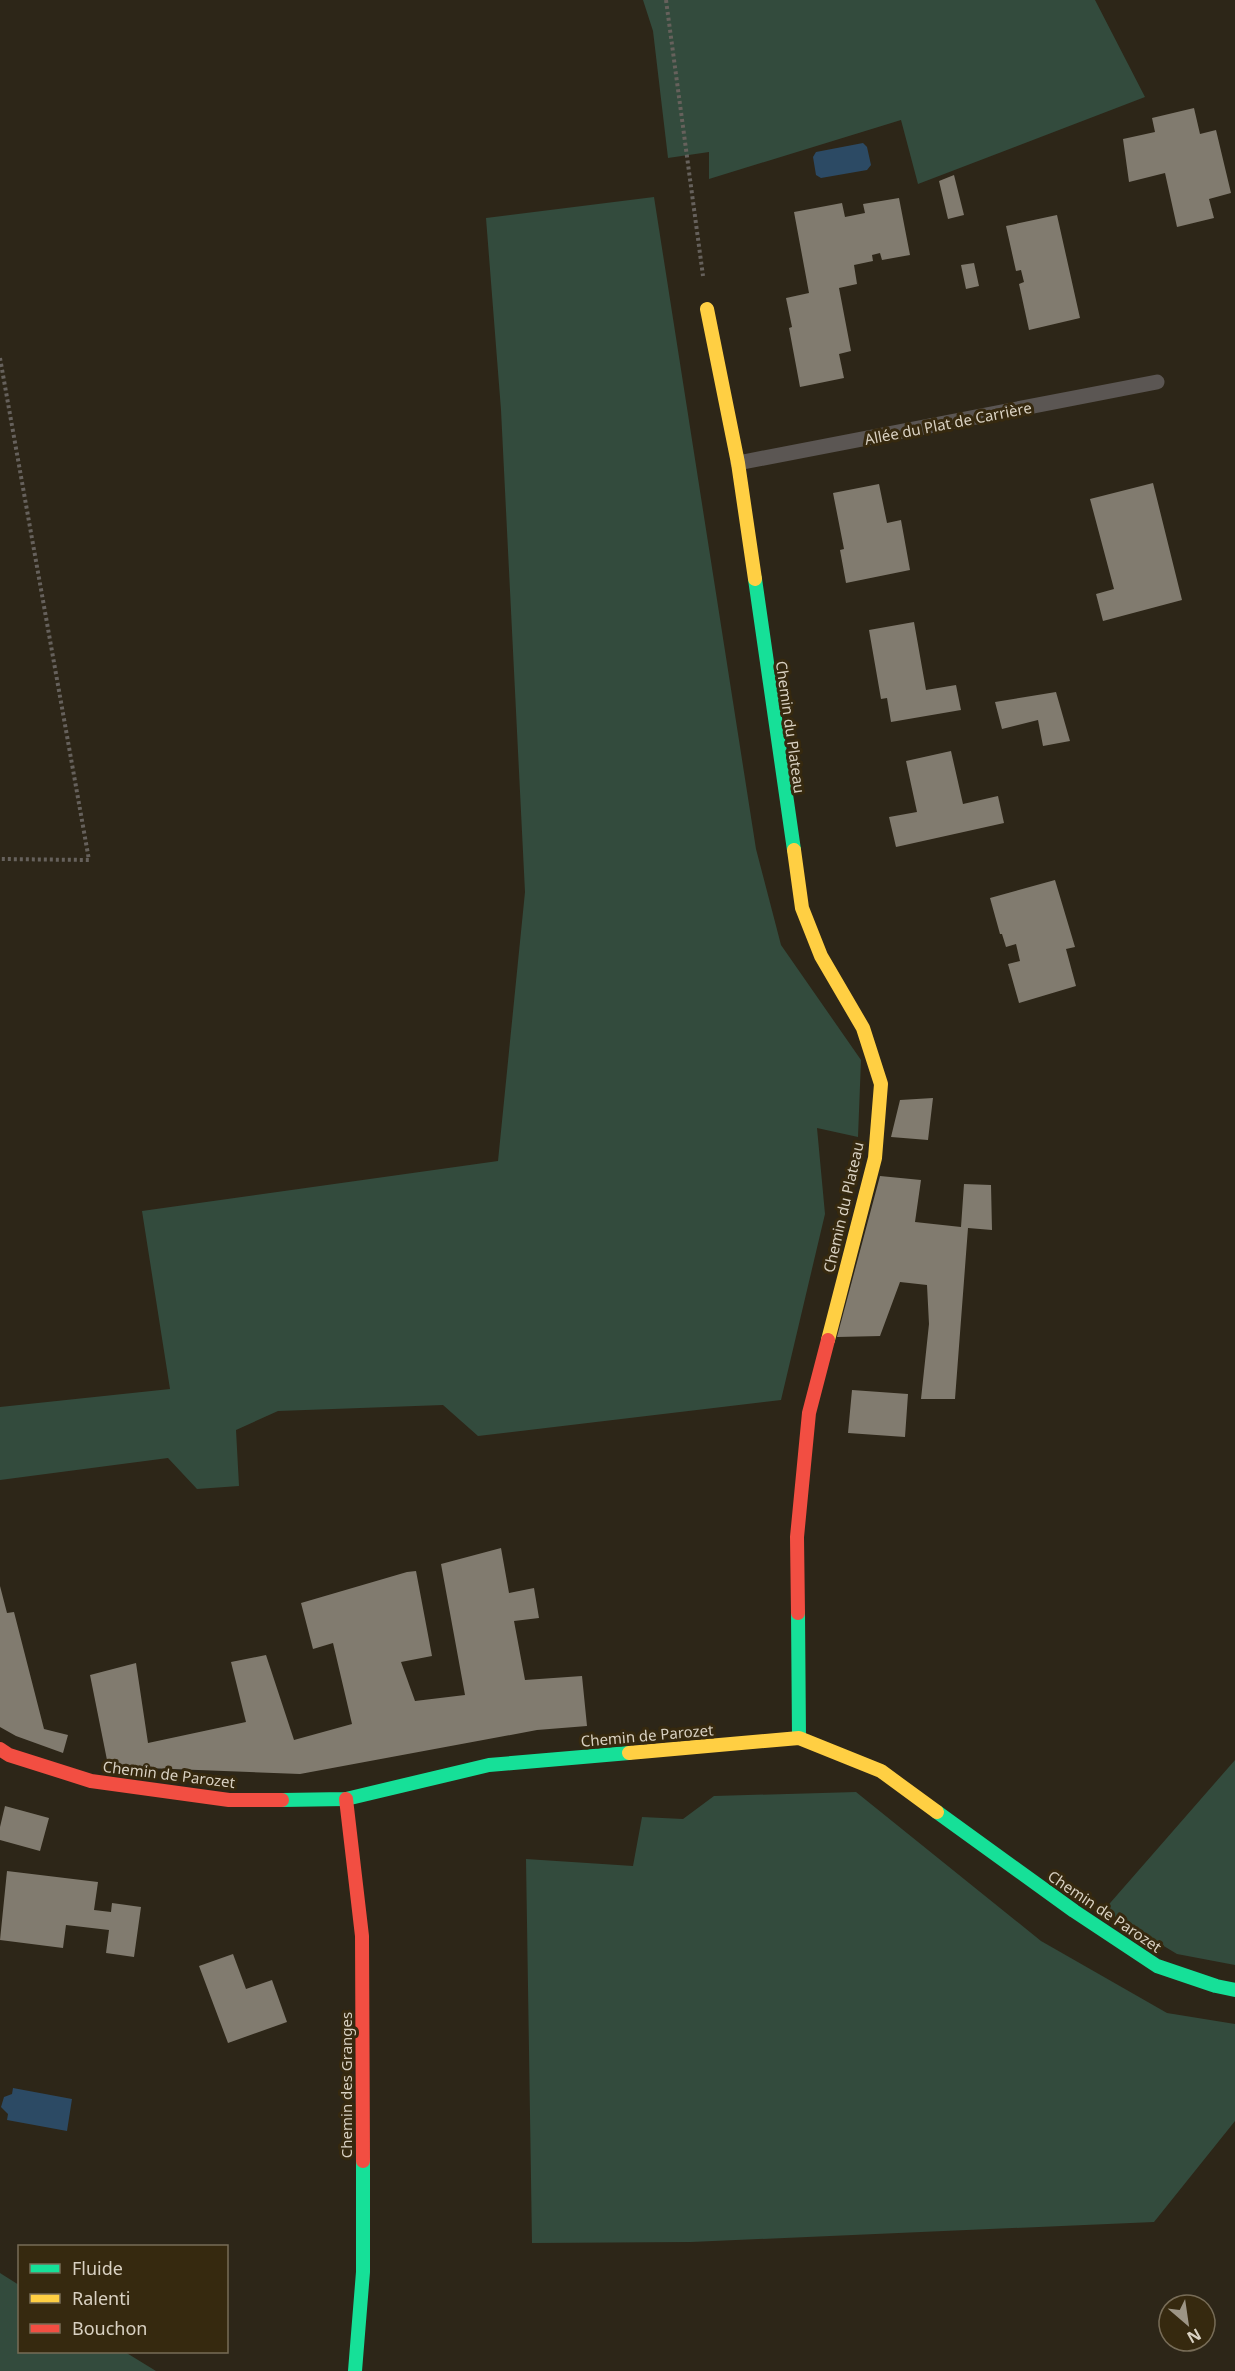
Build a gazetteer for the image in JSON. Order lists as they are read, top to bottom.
{
  "streets": {
    "street": ["Chemin du Plateau", "Chemin de Parozet", "Chemin des Granges"],
    "lane": ["Allée du Plat de Carrière"]
  },
  "crossings": [
    ["Allée du Plat de Carrière", "Chemin du Plateau"],
    ["Chemin du Plateau", "Chemin de Parozet"],
    ["Chemin de Parozet", "Chemin des Granges"]
  ],
  "legend": ["Fluide", "Ralenti", "Bouchon"],
  "north": "bottom right"
}
